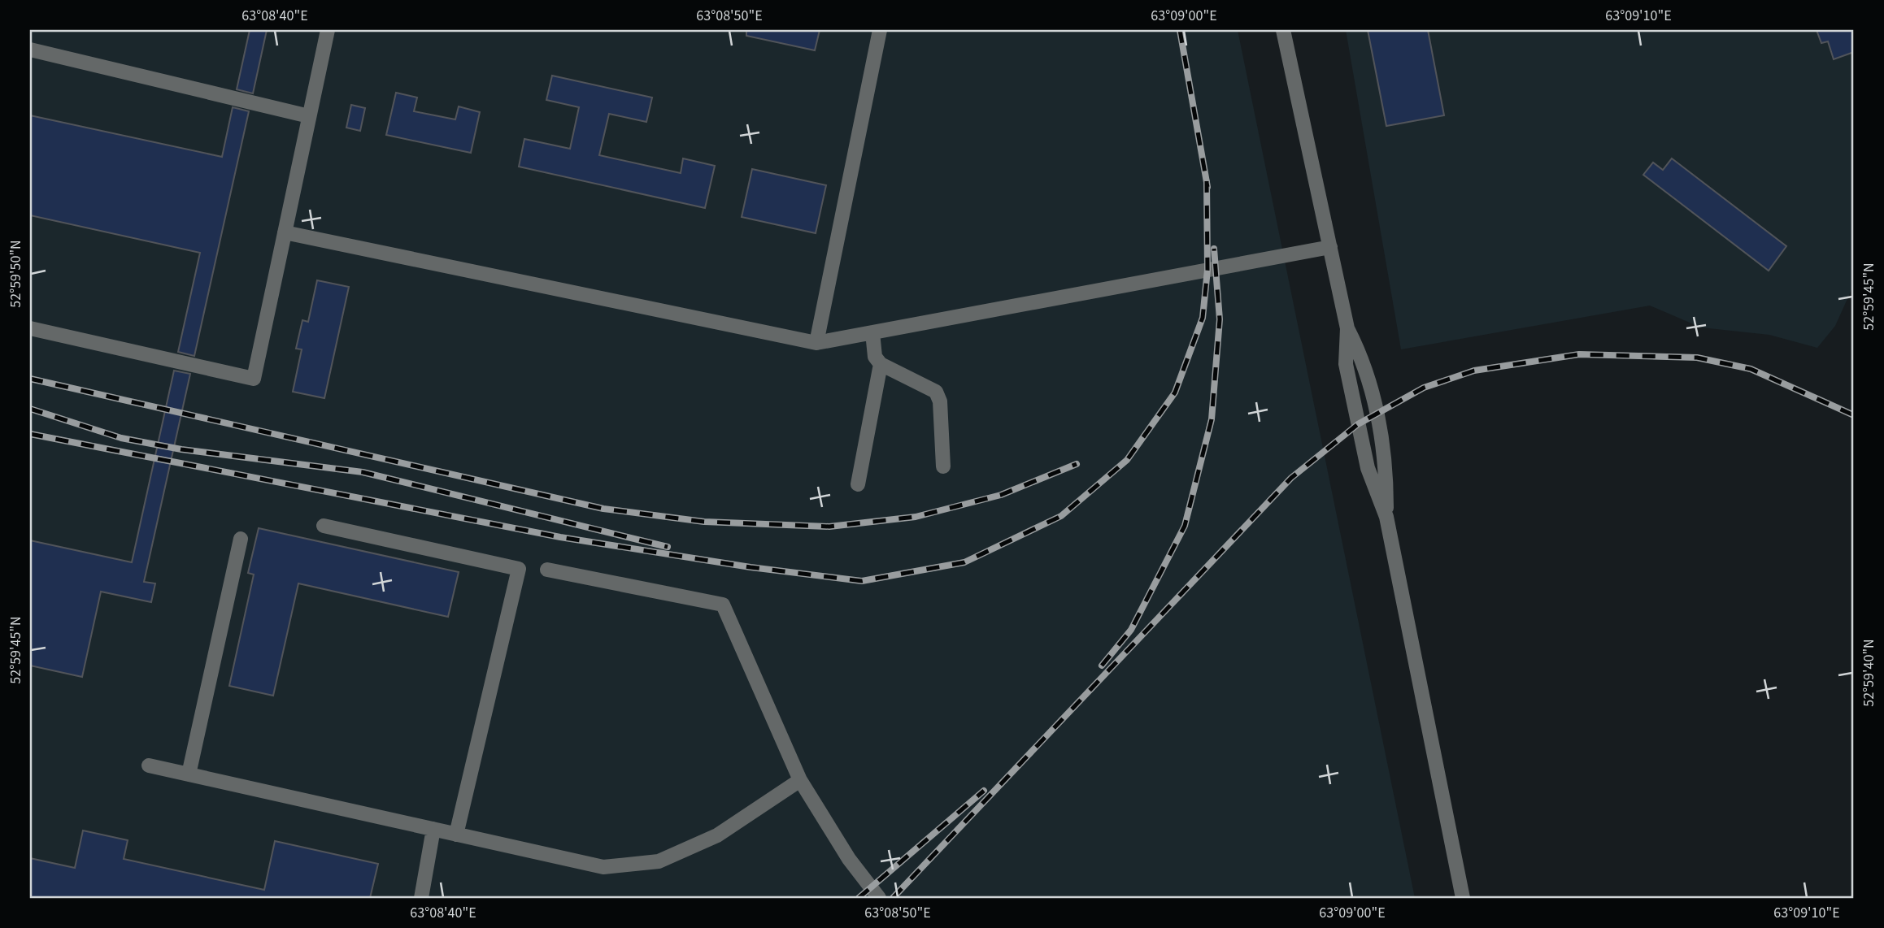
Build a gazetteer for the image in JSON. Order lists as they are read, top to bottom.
{
  "coordinates": [
    "63°08'40\"E",
    "63°08'50\"E",
    "63°09'00\"E",
    "63°09'10\"E",
    "52°59'50\"N",
    "52°59'45\"N",
    "52°59'40\"N"
  ]
}
